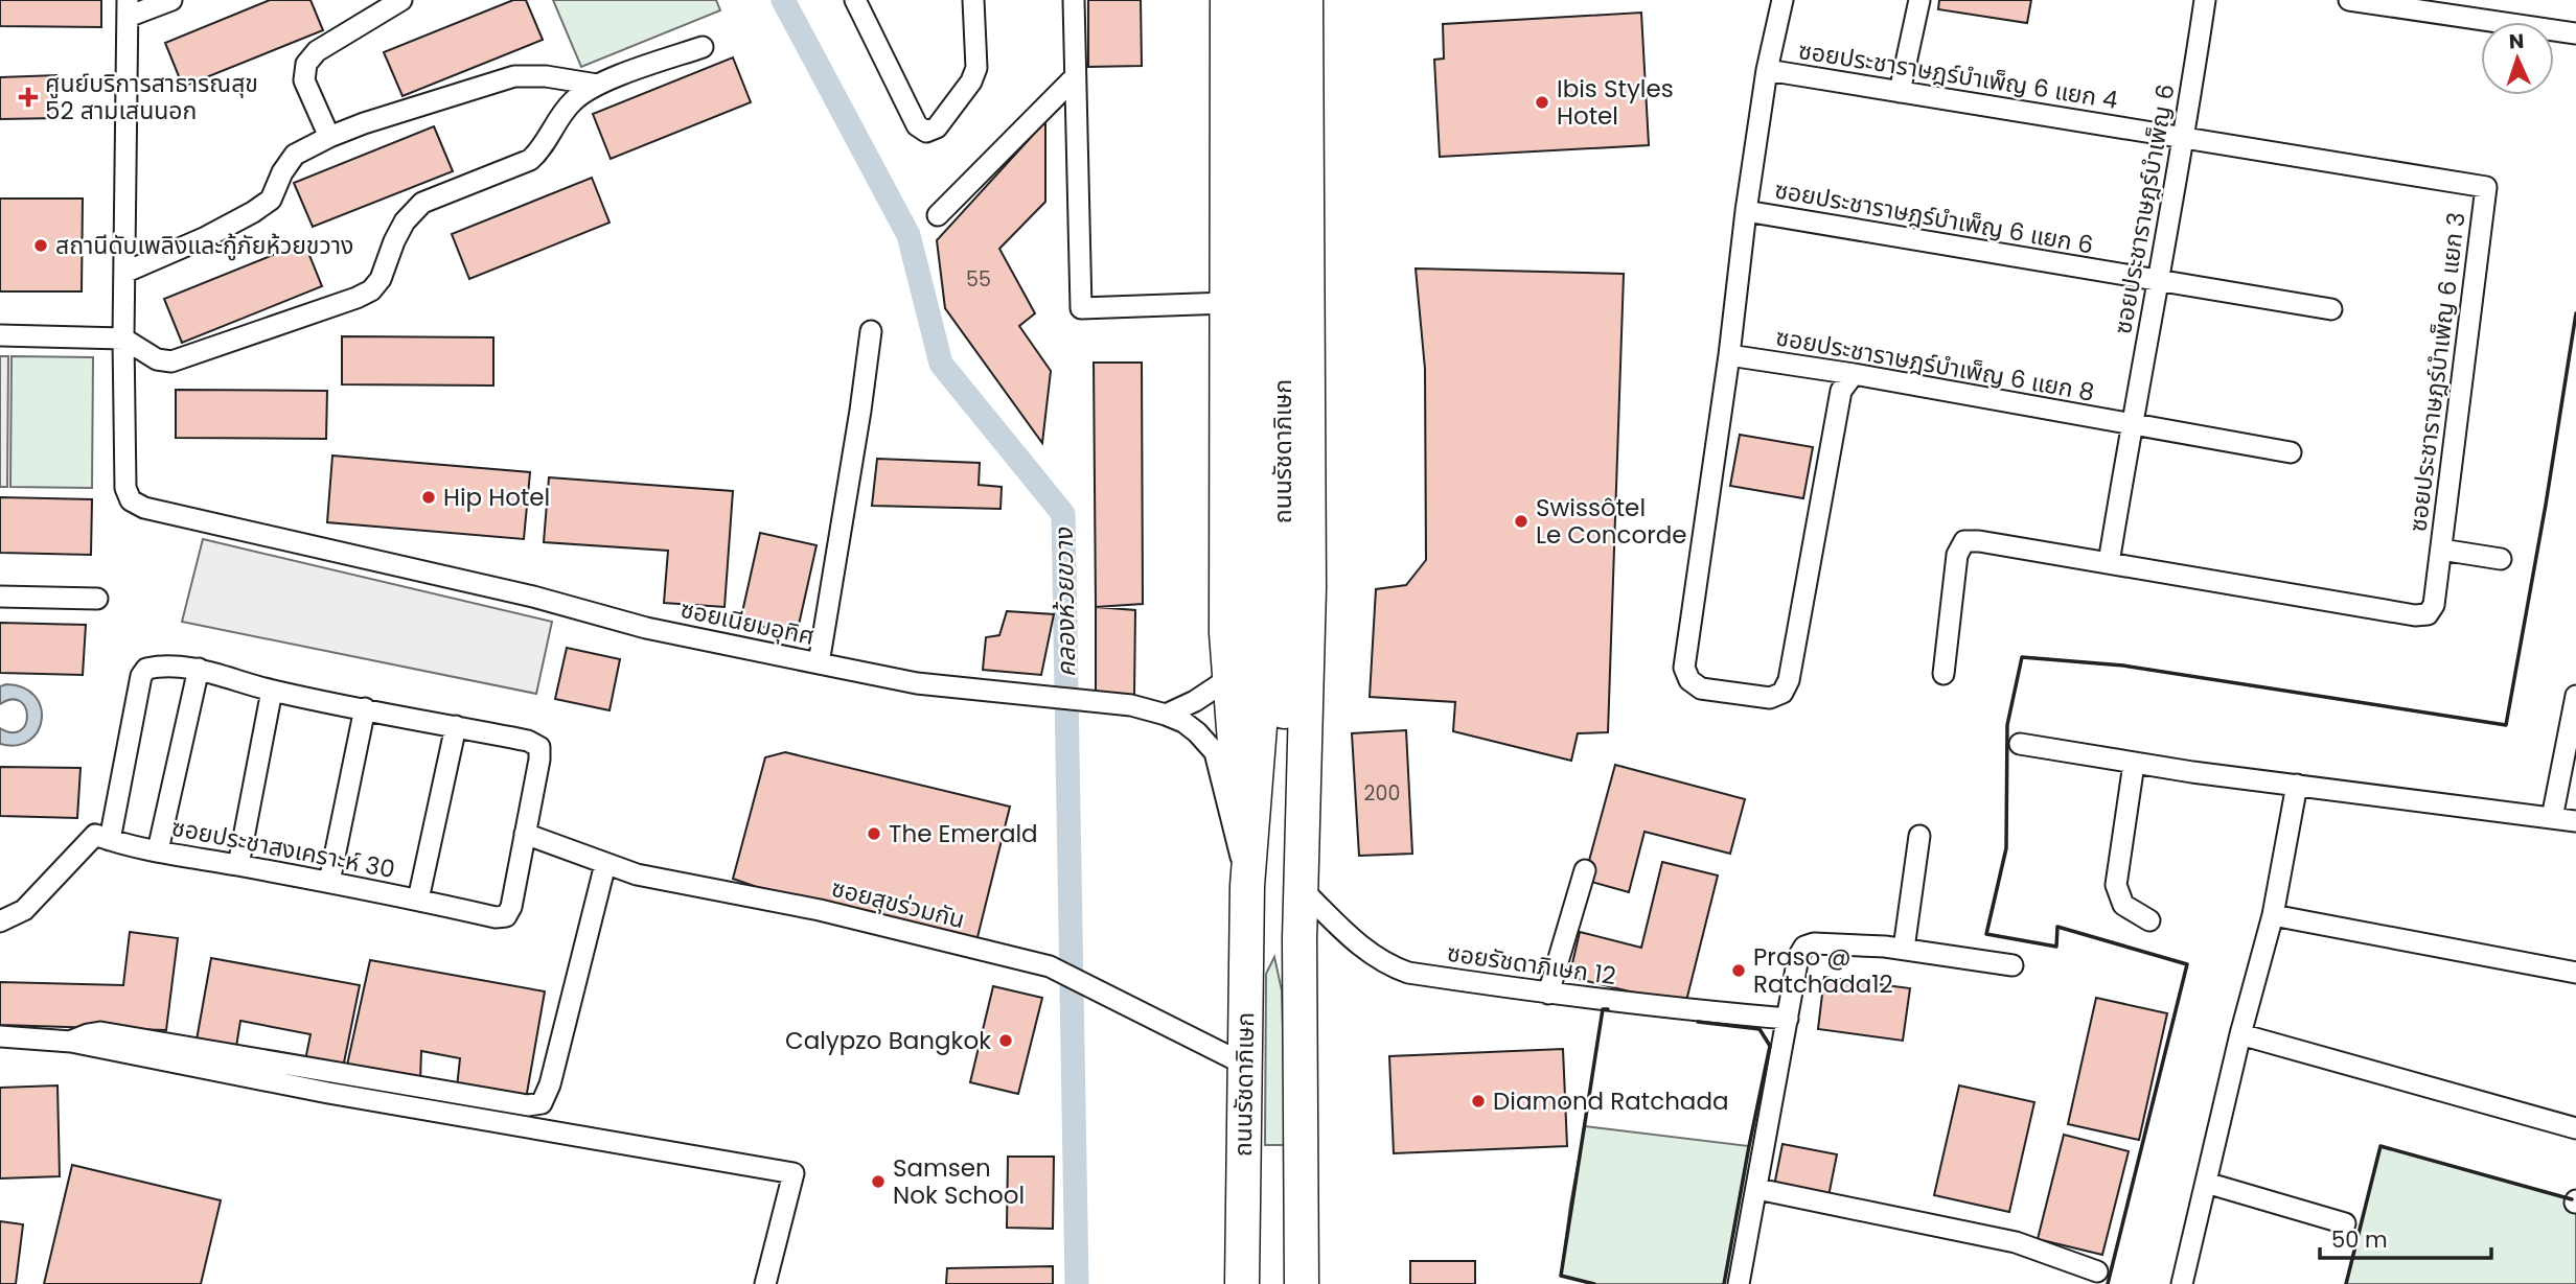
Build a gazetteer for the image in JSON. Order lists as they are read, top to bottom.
{
  "streets": {
    "main road": ["ถนนรัชดาภิเษก"],
    "street": [
      "ซอยประชาราษฎร์บำเพ็ญ 6 แยก 4",
      "ซอยประชาราษฎร์บำเพ็ญ 6",
      "ซอยประชาราษฎร์บำเพ็ญ 6 แยก 6",
      "ซอยประชาราษฎร์บำเพ็ญ 6 แยก 8",
      "ซอยประชาราษฎร์บำเพ็ญ 6 แยก 3",
      "ซอยเนียมอุทิศ",
      "ซอยประชาสงเคราะห์ 30",
      "ซอยสุขร่วมกัน",
      "ซอยรัชดาภิเษก 12"
    ]
  },
  "crossings": [
    ["ซอยประชาราษฎร์บำเพ็ญ 6 แยก 4", "ซอยประชาราษฎร์บำเพ็ญ 6"],
    ["ซอยประชาราษฎร์บำเพ็ญ 6 แยก 4", "ซอยประชาราษฎร์บำเพ็ญ 6 แยก 3"],
    ["ซอยประชาราษฎร์บำเพ็ญ 6", "ซอยประชาราษฎร์บำเพ็ญ 6 แยก 6"],
    ["ซอยประชาราษฎร์บำเพ็ญ 6", "ซอยประชาราษฎร์บำเพ็ญ 6 แยก 8"],
    ["ซอยประชาราษฎร์บำเพ็ญ 6", "ซอยประชาราษฎร์บำเพ็ญ 6 แยก 3"],
    ["ถนนรัชดาภิเษก", "ซอยเนียมอุทิศ"],
    ["ถนนรัชดาภิเษก", "ซอยสุขร่วมกัน"],
    ["ถนนรัชดาภิเษก", "ซอยรัชดาภิเษก 12"],
    ["ซอยประชาสงเคราะห์ 30", "ซอยสุขร่วมกัน"]
  ],
  "water": ["คลองห้วยขวาง"],
  "places": {
    "health": ["ศูนย์บริการสาธารณสุข 52 สามเสนนอก"],
    "other": [
      "Ibis Styles Hotel",
      "สถานีดับเพลิงและกู้ภัยห้วยขวาง",
      "Hip Hotel",
      "Swissôtel Le Concorde",
      "The Emerald",
      "Praso @ Ratchada12",
      "Calypzo Bangkok",
      "Diamond Ratchada",
      "Samsen Nok School"
    ]
  },
  "house_numbers": ["55", "200"],
  "scale_bar": "50 m",
  "north": "top"
}
